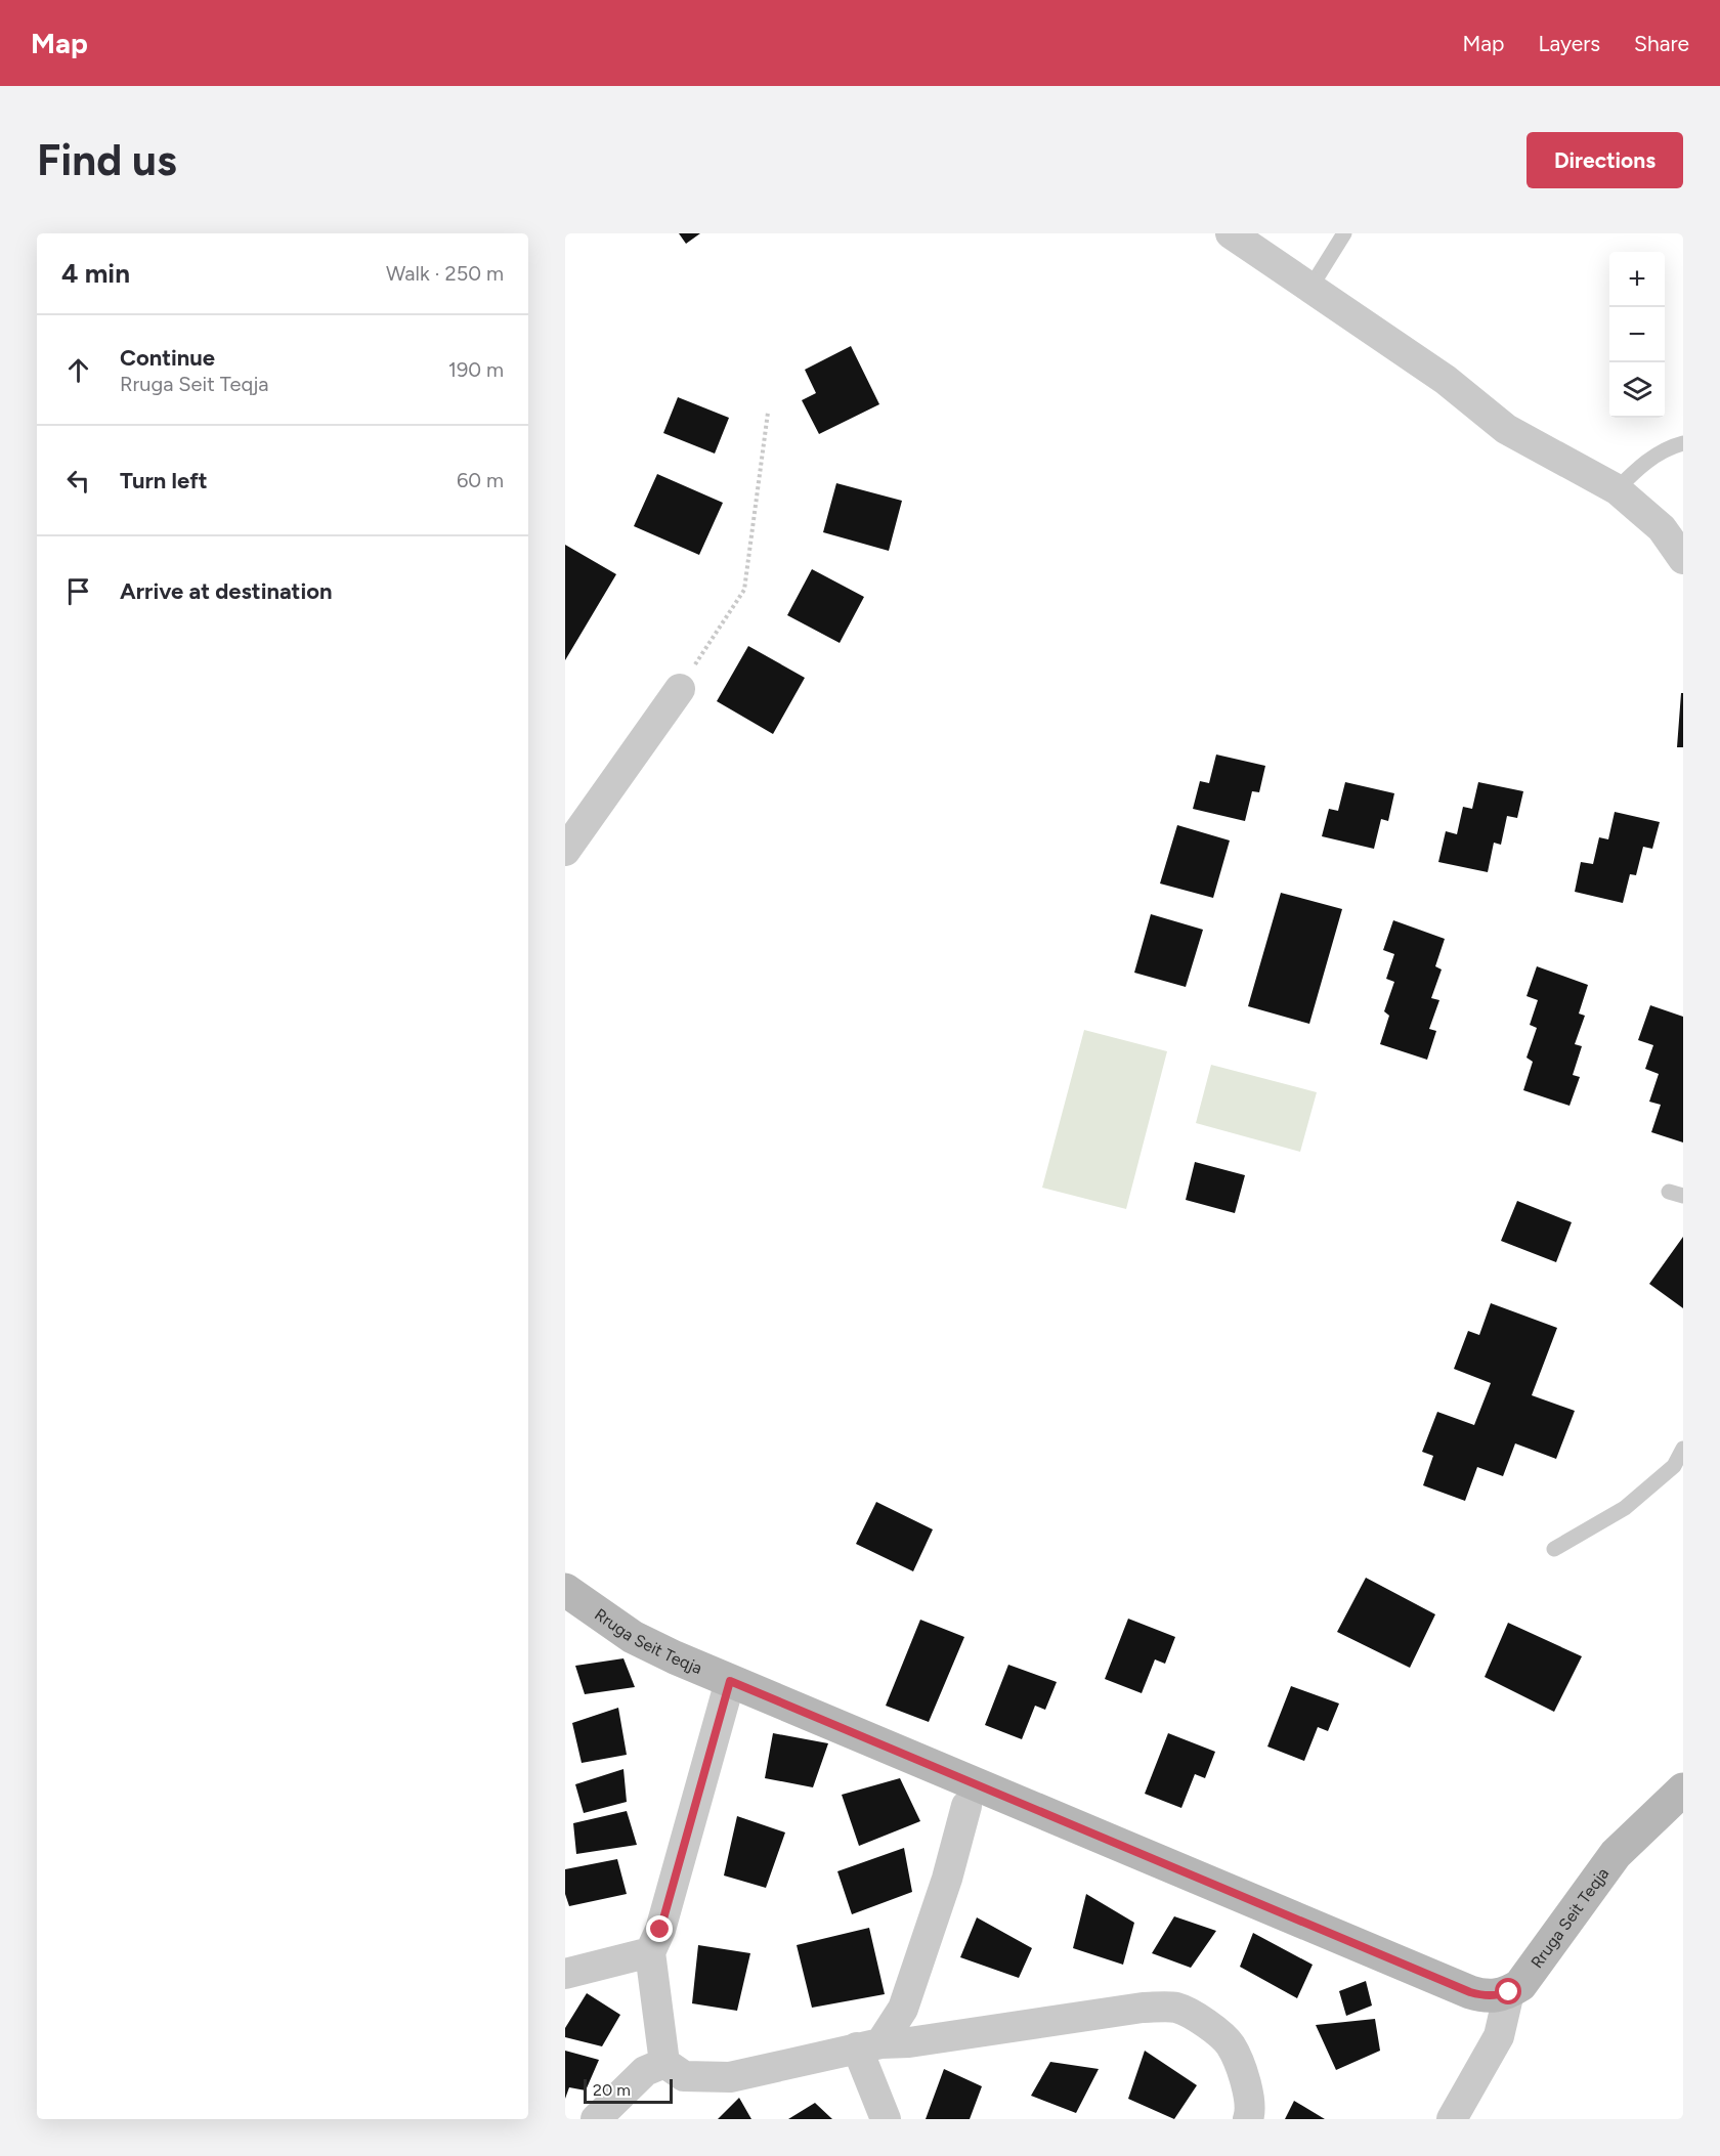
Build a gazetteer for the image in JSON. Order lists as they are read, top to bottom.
{
  "streets": {
    "main road": ["Rruga Seit Teqja"]
  },
  "scale_bar": "20 m",
  "page": {
    "header": "Map",
    "nav": ["Map", "Layers", "Share"],
    "buttons": "Directions",
    "title": "Find us",
    "heading": ["4 min", "Walk · 250 m"],
    "map_buttons": ["+", "−"],
    "list": [
      ["Continue", "Rruga Seit Teqja", "190 m"],
      ["Turn left", "60 m"],
      "Arrive at destination"
    ],
    "scale": "20 m"
  }
}
